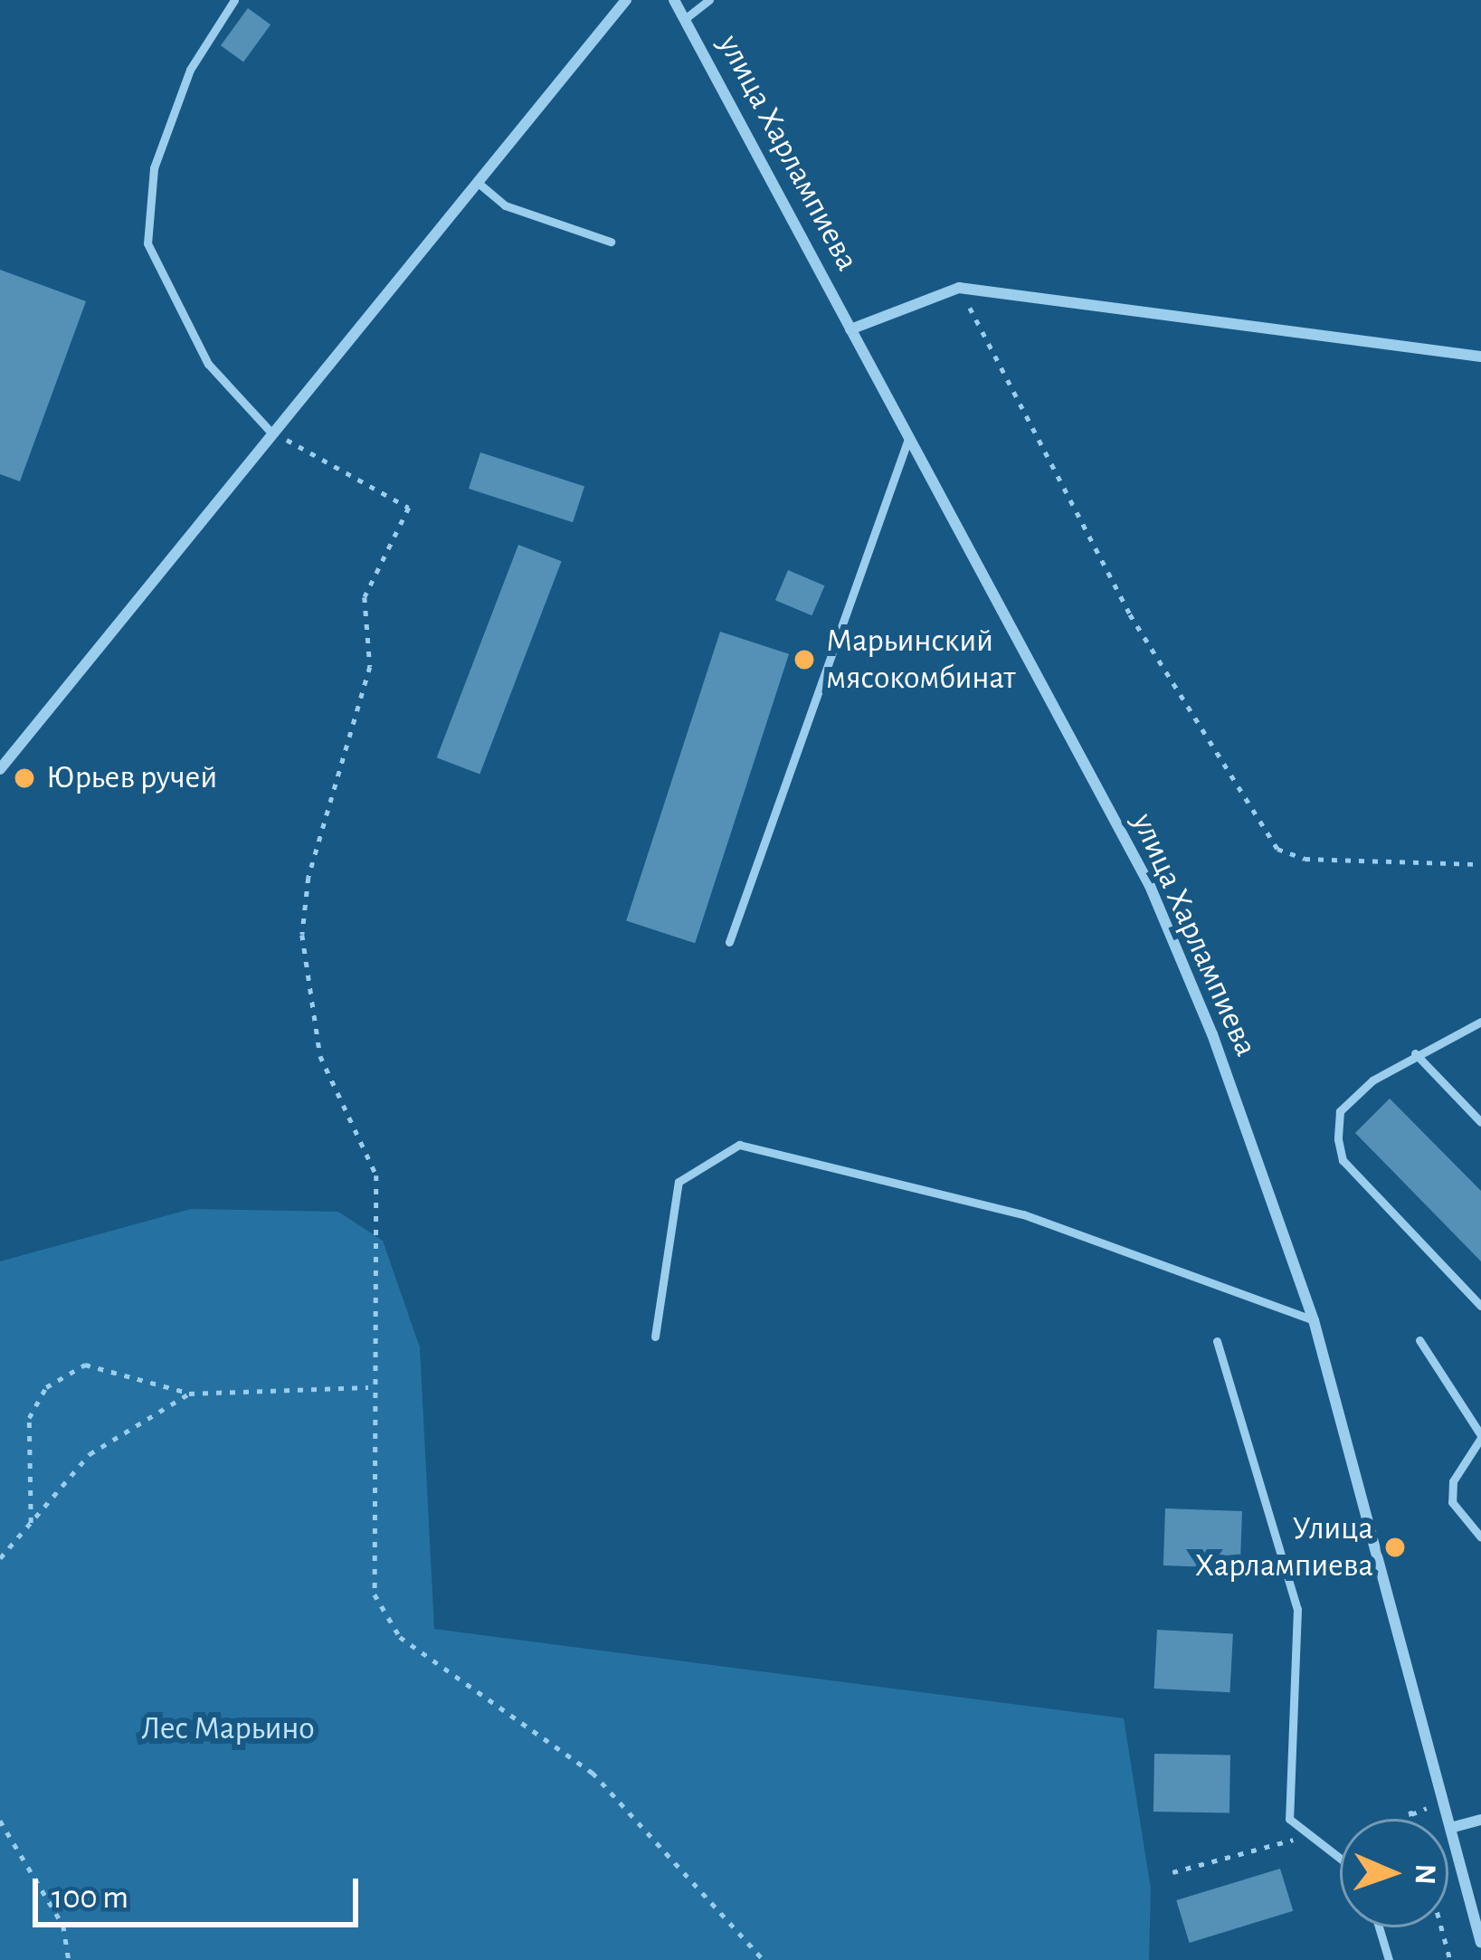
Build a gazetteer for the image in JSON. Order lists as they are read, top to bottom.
{
  "streets": {
    "street": ["улица Харлампиева"]
  },
  "parks": ["Лес Марьино"],
  "places": ["Марьинский мясокомбинат", "Юрьев ручей", "Улица Харлампиева"],
  "scale_bar": "100 m",
  "north": "right"
}
